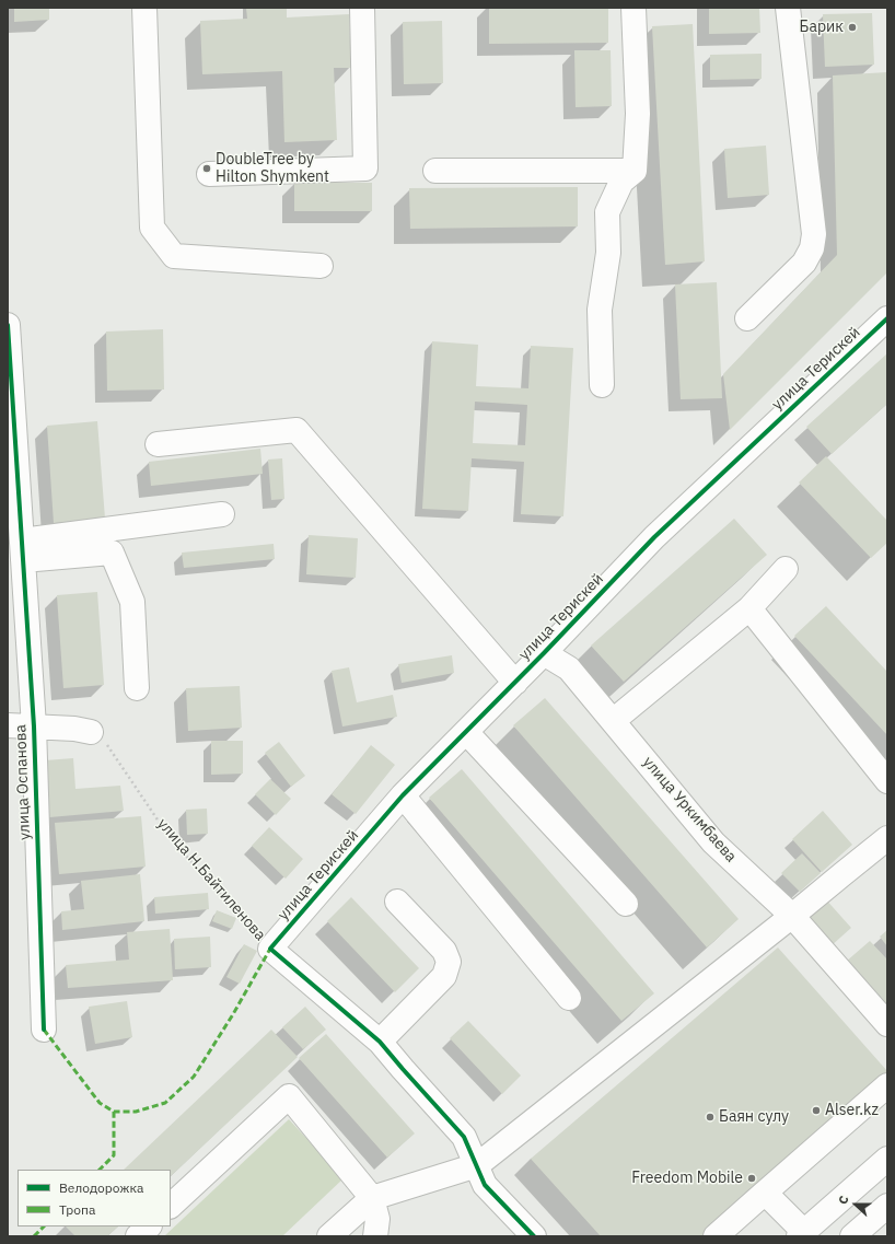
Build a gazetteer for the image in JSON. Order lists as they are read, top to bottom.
{
  "streets": {
    "street": [
      "улица Терискей",
      "улица Оспанова",
      "улица Уркимбаева",
      "улица Н.Байтиленова"
    ]
  },
  "crossings": [
    ["улица Терискей", "улица Уркимбаева"],
    ["улица Терискей", "улица Н.Байтиленова"]
  ],
  "places": [
    "Барик",
    "DoubleTree by Hilton Shymkent",
    "Alser.kz",
    "Баян сулу",
    "Freedom Mobile"
  ],
  "legend": ["Велодорожка", "Тропа"],
  "north": "left"
}
